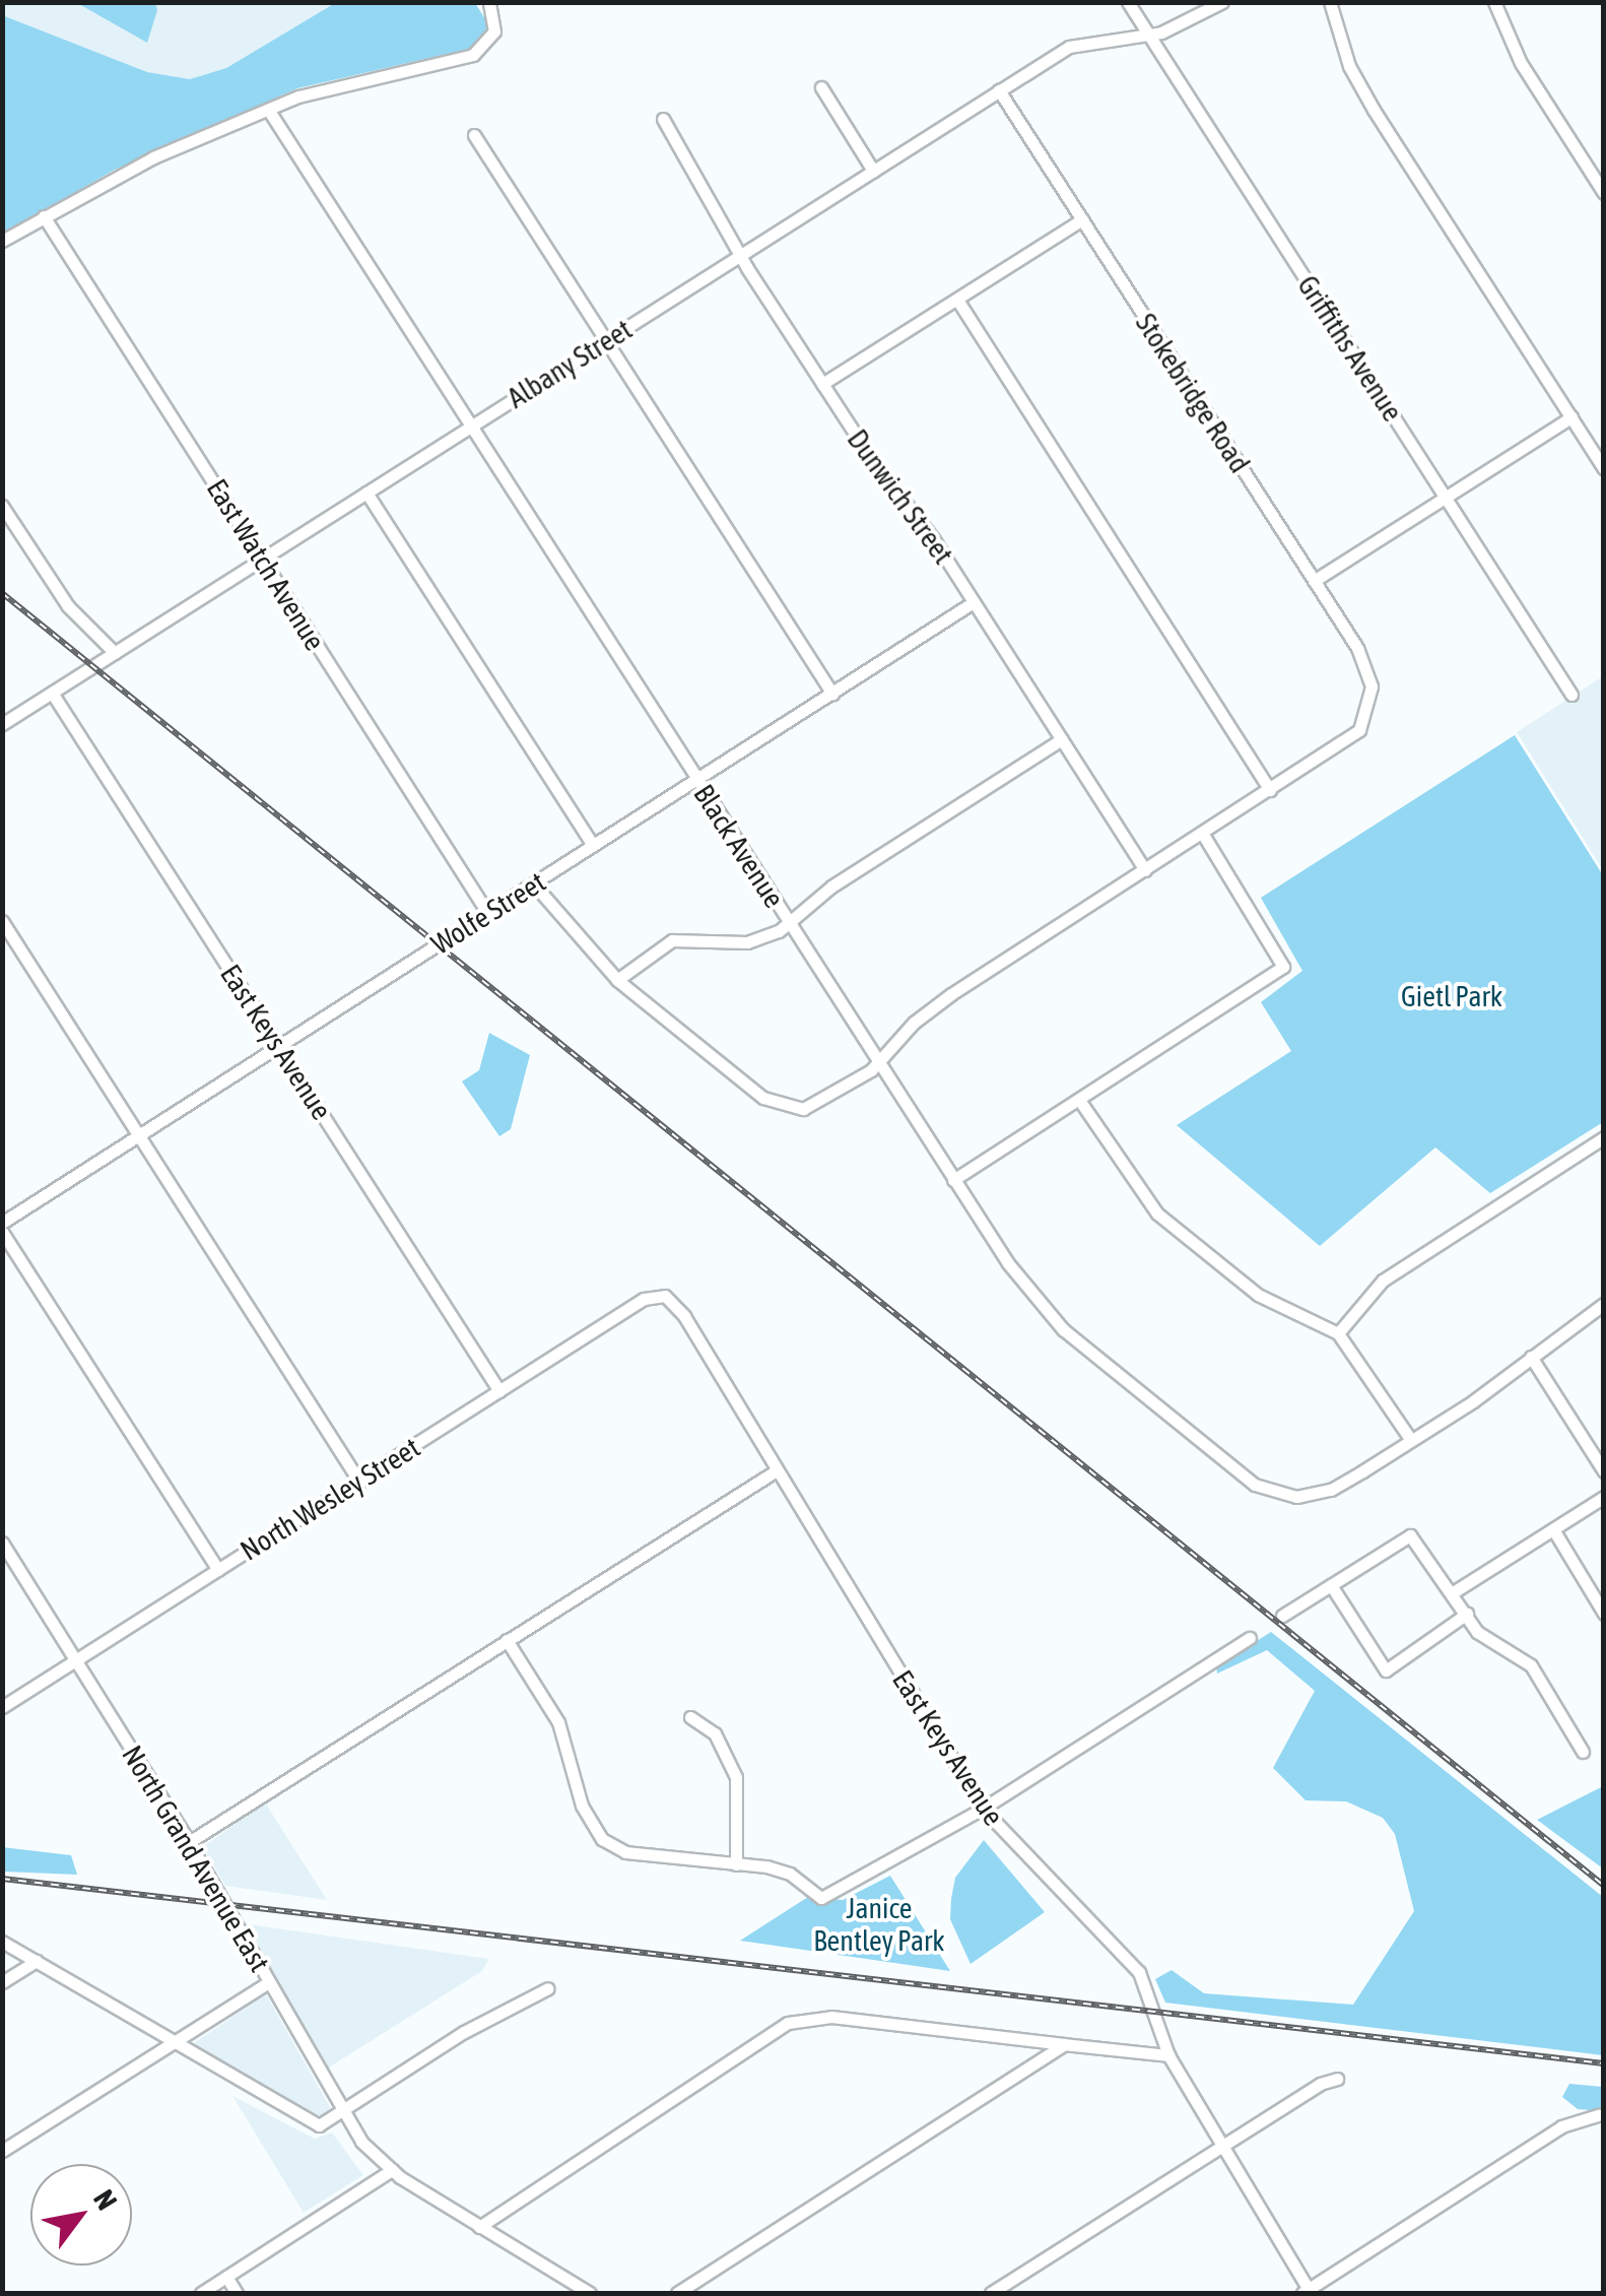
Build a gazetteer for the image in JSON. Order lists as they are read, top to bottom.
{
  "streets": {
    "street": [
      "Griffiths Avenue",
      "Albany Street",
      "Stokebridge Road",
      "Dunwich Street",
      "East Watch Avenue",
      "Black Avenue",
      "Wolfe Street",
      "East Keys Avenue",
      "North Wesley Street",
      "North Grand Avenue East"
    ]
  },
  "crossings": [
    ["Griffiths Avenue", "Albany Street"],
    ["Albany Street", "Stokebridge Road"],
    ["Albany Street", "Dunwich Street"],
    ["Albany Street", "East Watch Avenue"],
    ["Albany Street", "Black Avenue"],
    ["Albany Street", "East Keys Avenue"],
    ["Dunwich Street", "Wolfe Street"],
    ["East Watch Avenue", "Wolfe Street"],
    ["Black Avenue", "Wolfe Street"],
    ["Wolfe Street", "East Keys Avenue"],
    ["East Keys Avenue", "North Wesley Street"],
    ["North Wesley Street", "North Grand Avenue East"]
  ],
  "parks": ["Gietl Park", "Janice Bentley Park"],
  "north": "top right"
}
